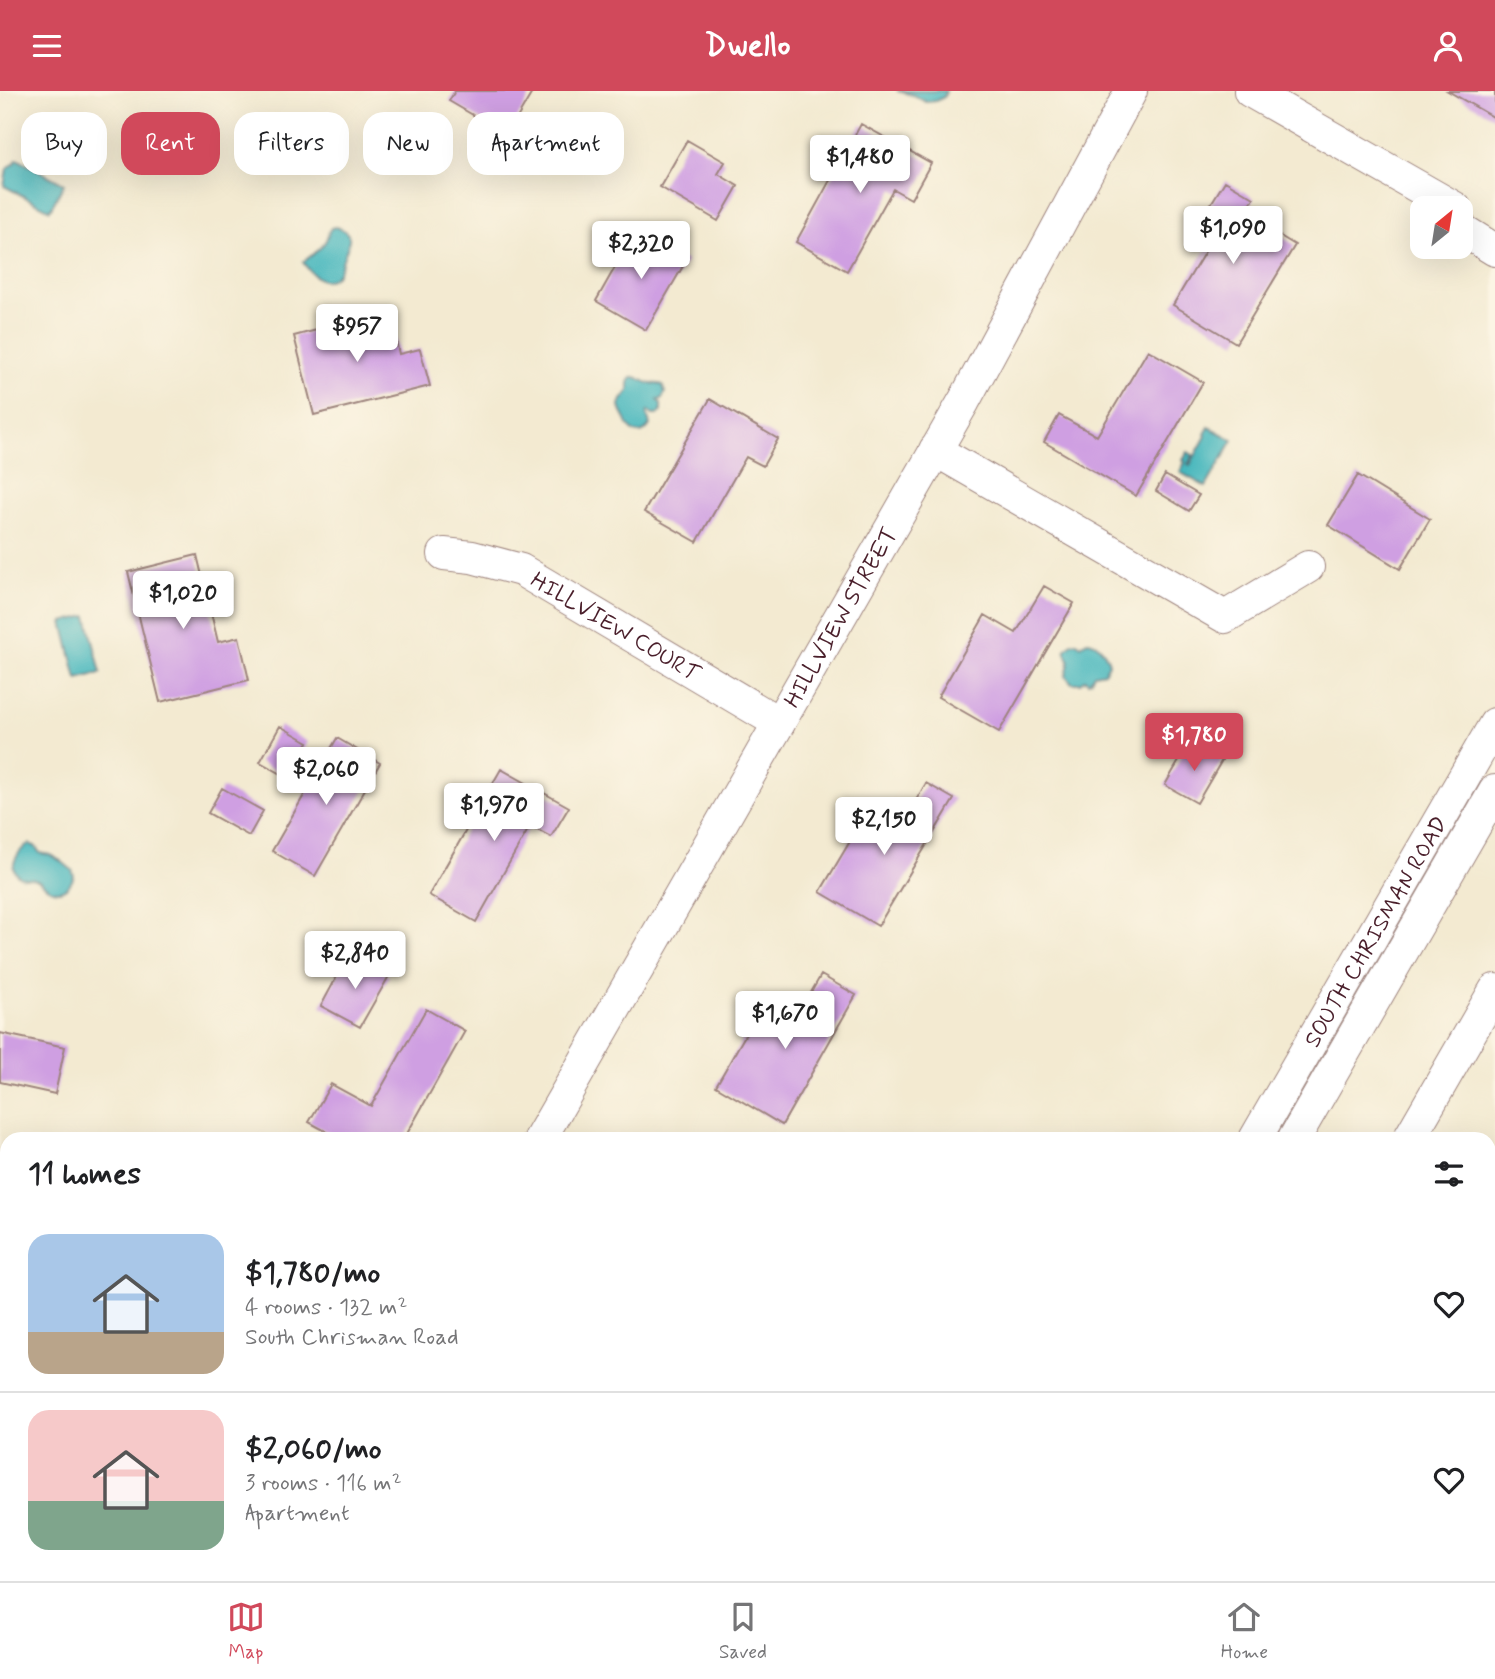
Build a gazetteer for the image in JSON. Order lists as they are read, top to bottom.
{
  "streets": {
    "street": ["HILLVIEW STREET", "HILLVIEW COURT", "SOUTH CHRISMAN ROAD"]
  },
  "crossings": [
    ["HILLVIEW STREET", "HILLVIEW COURT"]
  ],
  "north": "top right",
  "page": {
    "header": "Dwello",
    "chip": [
      "Buy",
      "Rent",
      "Filters",
      "New",
      "Apartment"
    ],
    "price": [
      "$1,480",
      "$1,090",
      "$2,320",
      "$957",
      "$1,020",
      "$1,780",
      "$2,060",
      "$1,970",
      "$2,150",
      "$2,840",
      "$1,670"
    ],
    "heading": "11 homes",
    "list": [
      {
        "name": "$1,780/mo",
        "note": "4 rooms · 132 m² · South Chrisman Road"
      },
      {
        "name": "$2,060/mo",
        "note": "3 rooms · 116 m² · Apartment"
      }
    ],
    "tabs": ["Map", "Saved", "Home"]
  }
}
